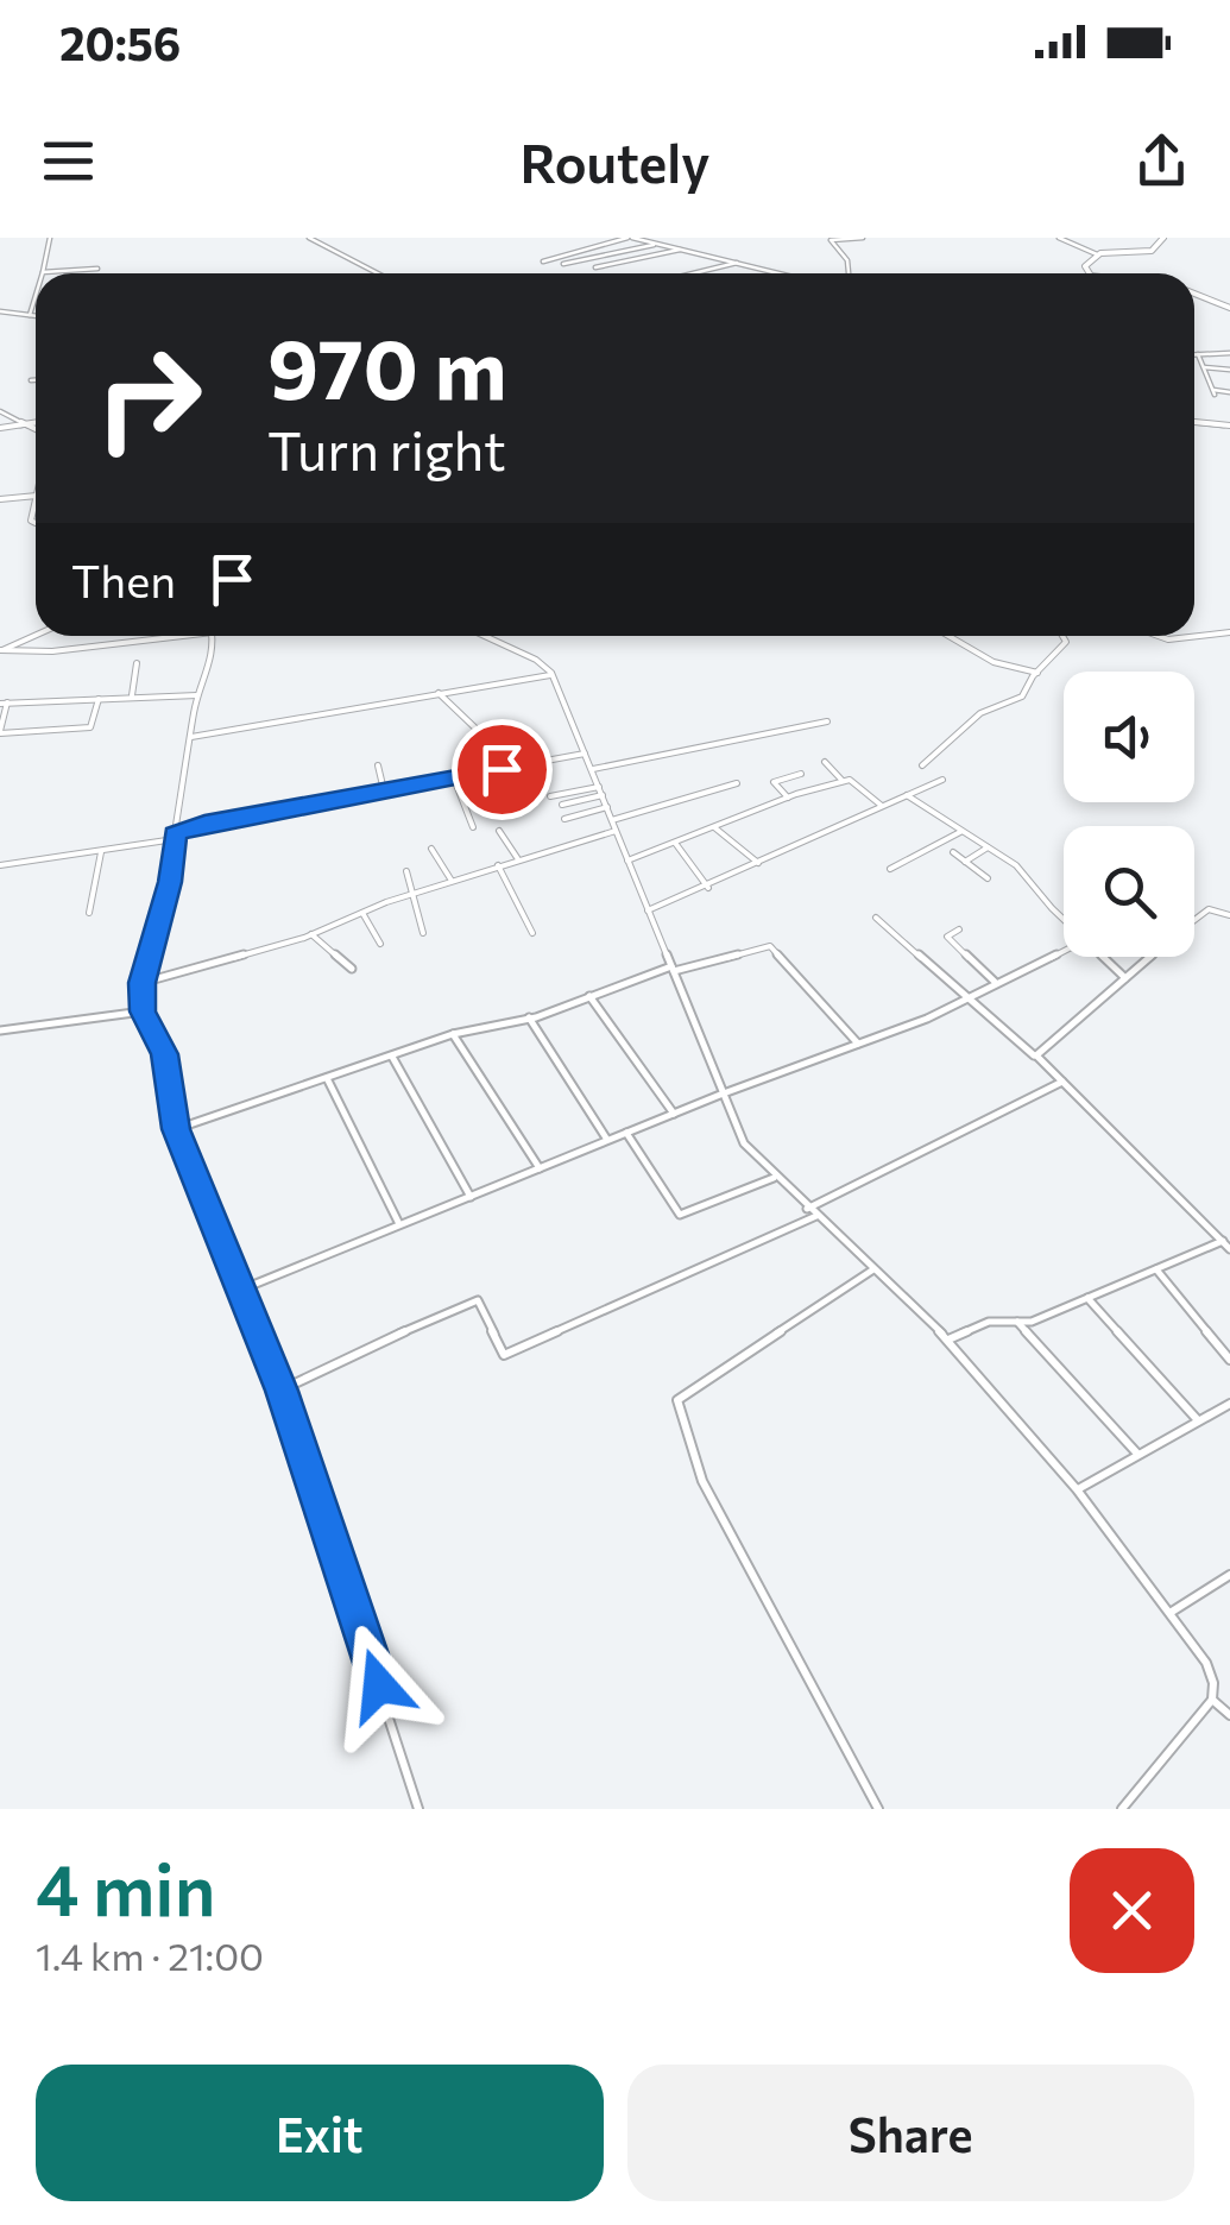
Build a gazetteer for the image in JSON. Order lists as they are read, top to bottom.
{
  "page": {
    "status": "20:56",
    "header": "Routely",
    "turn": ["970 m", "Turn right"],
    "then": "Then",
    "heading": ["4 min", "1.4 km · 21:00"],
    "buttons": ["Exit", "Share"]
  }
}
